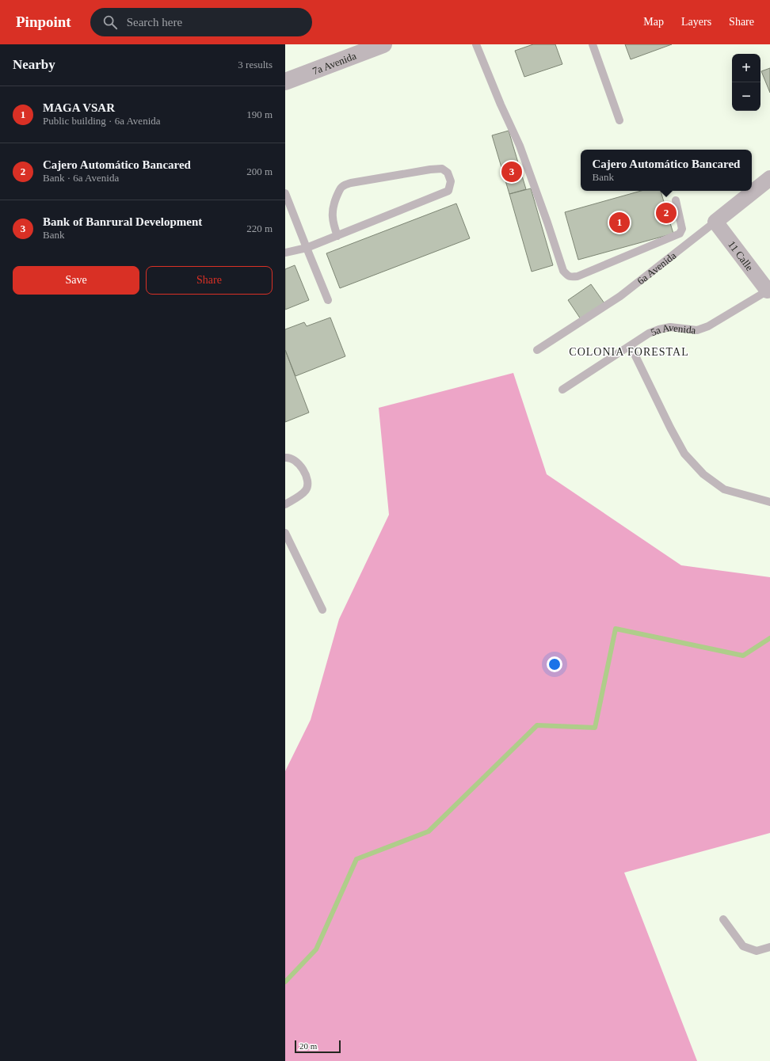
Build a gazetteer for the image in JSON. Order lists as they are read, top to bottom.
{
  "streets": {
    "street": ["7a Avenida", "11 Calle", "6a Avenida"],
    "lane": ["5a Avenida"]
  },
  "crossings": [
    ["11 Calle", "6a Avenida"],
    ["11 Calle", "5a Avenida"]
  ],
  "districts": ["COLONIA FORESTAL"],
  "scale_bar": "20 m",
  "page": {
    "header": "Pinpoint",
    "search": "Search here",
    "nav": ["Map", "Layers", "Share"],
    "heading": ["Nearby", "3 results"],
    "map_buttons": ["+", "−"],
    "list": [
      {
        "mark": "1",
        "name": "MAGA VSAR",
        "note": "Public building · 6a Avenida",
        "value": "190 m"
      },
      {
        "mark": "2",
        "name": "Cajero Automático Bancared",
        "note": "Bank · 6a Avenida",
        "value": "200 m"
      },
      {
        "mark": "3",
        "name": "Bank of Banrural Development",
        "note": "Bank",
        "value": "220 m"
      }
    ],
    "popup": ["Cajero Automático Bancared", "Bank"],
    "pins": ["3", "2", "1"],
    "buttons": ["Save", "Share"],
    "scale": "20 m"
  }
}
